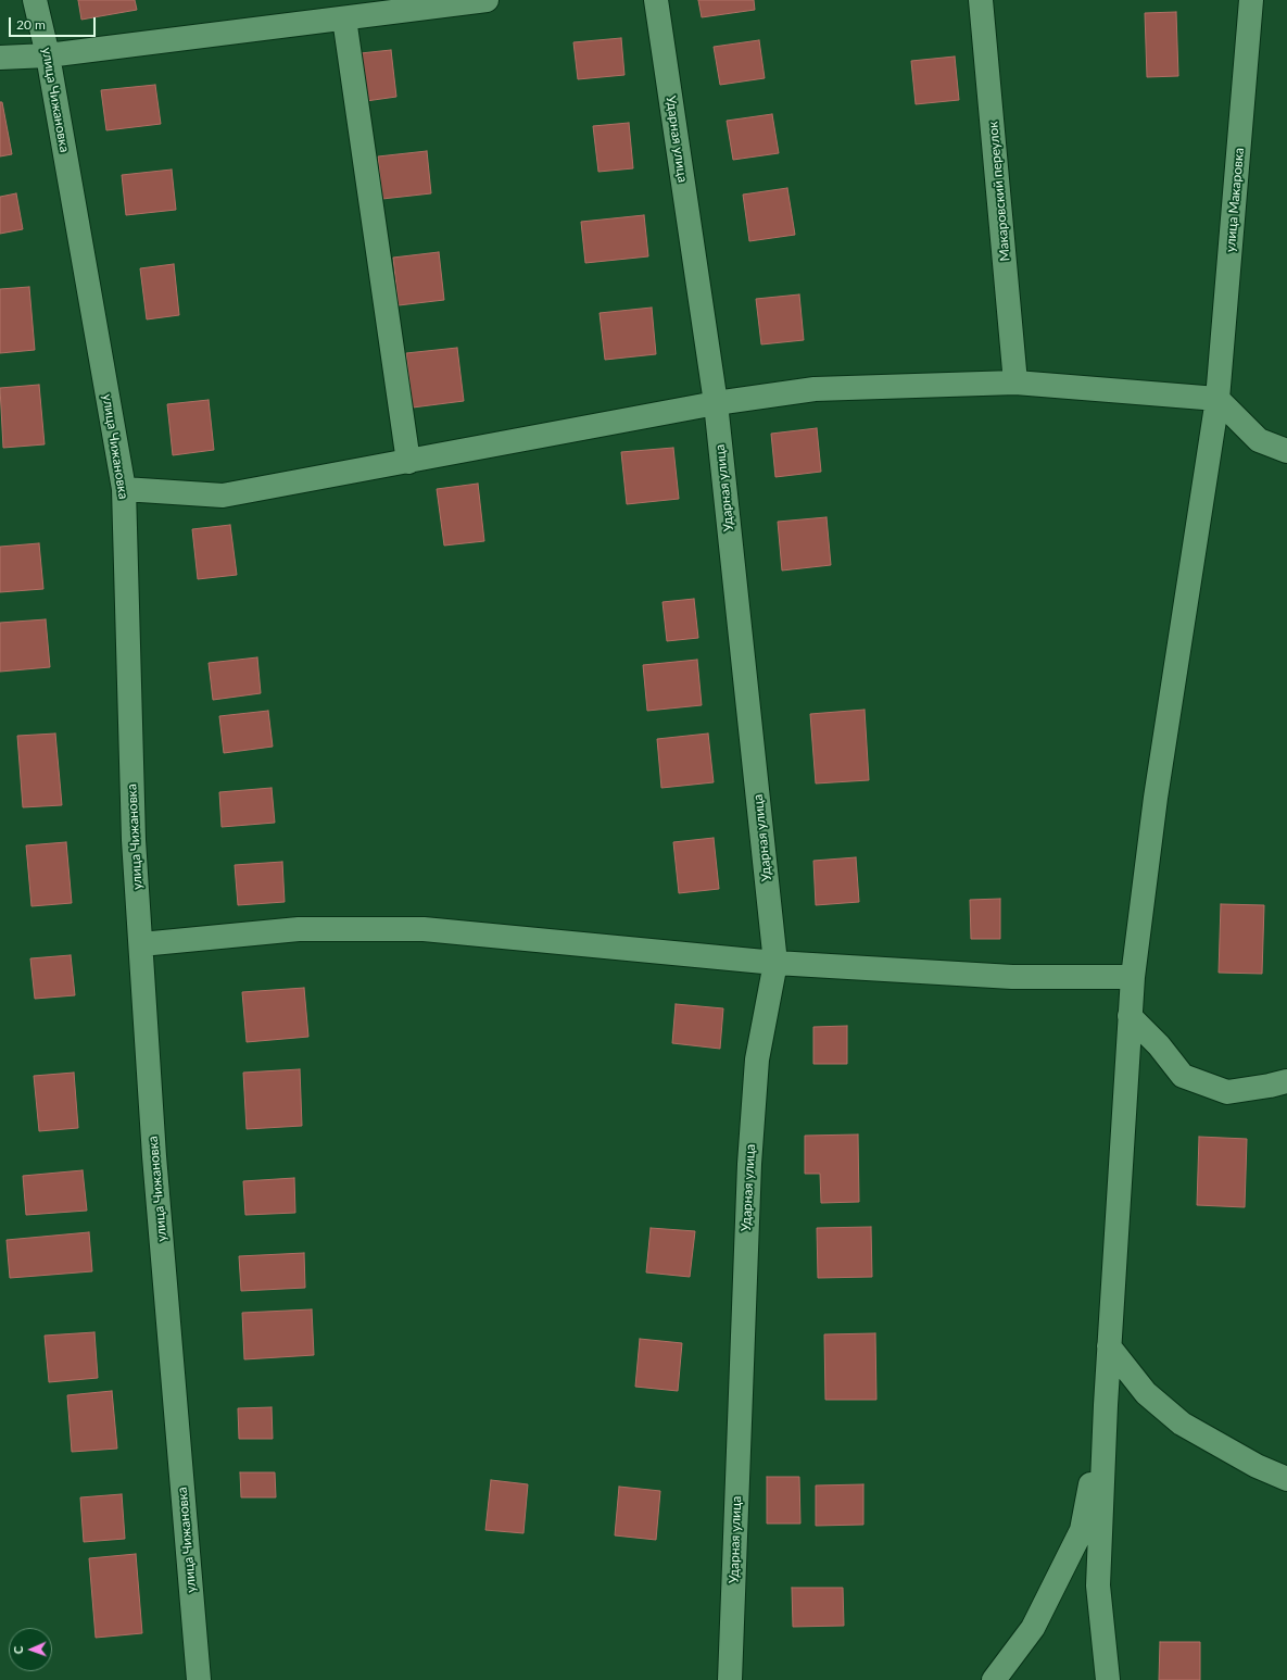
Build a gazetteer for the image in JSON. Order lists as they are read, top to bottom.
{
  "streets": {
    "street": [
      "улица Чижановка",
      "Ударная улица",
      "Макаровский переулок",
      "улица Макаровка"
    ]
  },
  "scale_bar": "20 m",
  "north": "left"
}
